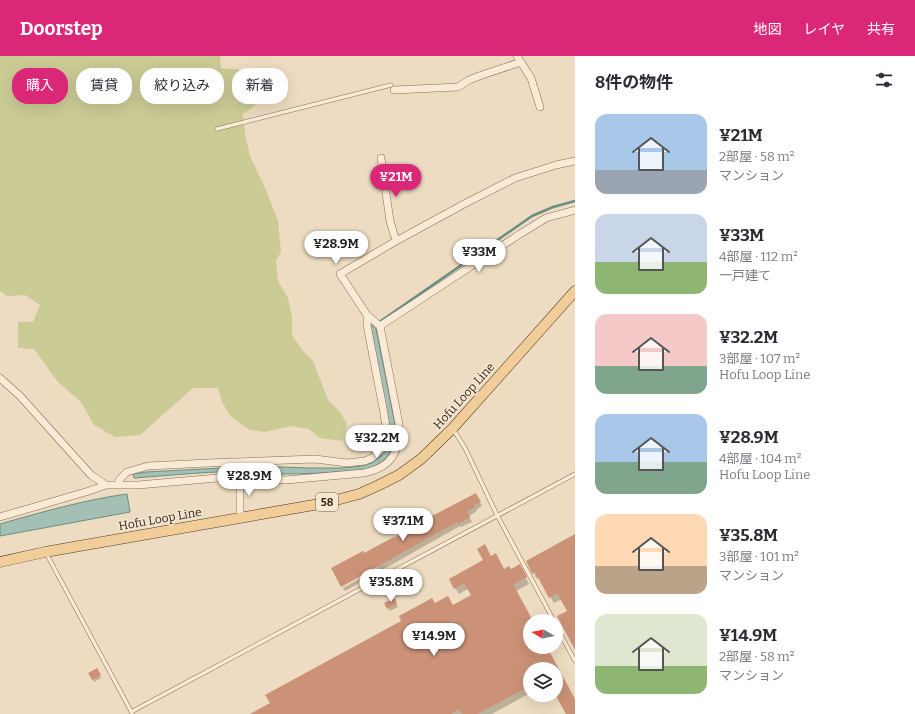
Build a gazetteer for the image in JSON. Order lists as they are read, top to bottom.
{
  "streets": {
    "main road": ["Hofu Loop Line", "58"]
  },
  "north": "left",
  "page": {
    "header": "Doorstep",
    "nav": ["地図", "レイヤ", "共有"],
    "heading": "8件の物件",
    "chip": [
      "購入",
      "賃貸",
      "絞り込み",
      "新着"
    ],
    "list": [
      {
        "name": "¥21M",
        "note": "2部屋 · 58 m² · マンション"
      },
      {
        "name": "¥33M",
        "note": "4部屋 · 112 m² · 一戸建て"
      },
      {
        "name": "¥32.2M",
        "note": "3部屋 · 107 m² · Hofu Loop Line"
      },
      {
        "name": "¥28.9M",
        "note": "4部屋 · 104 m² · Hofu Loop Line"
      },
      {
        "name": "¥35.8M",
        "note": "3部屋 · 101 m² · マンション"
      },
      {
        "name": "¥14.9M",
        "note": "2部屋 · 58 m² · マンション"
      }
    ],
    "price": [
      "¥21M",
      "¥28.9M",
      "¥33M",
      "¥32.2M",
      "¥28.9M",
      "¥37.1M",
      "¥35.8M",
      "¥14.9M"
    ]
  }
}
